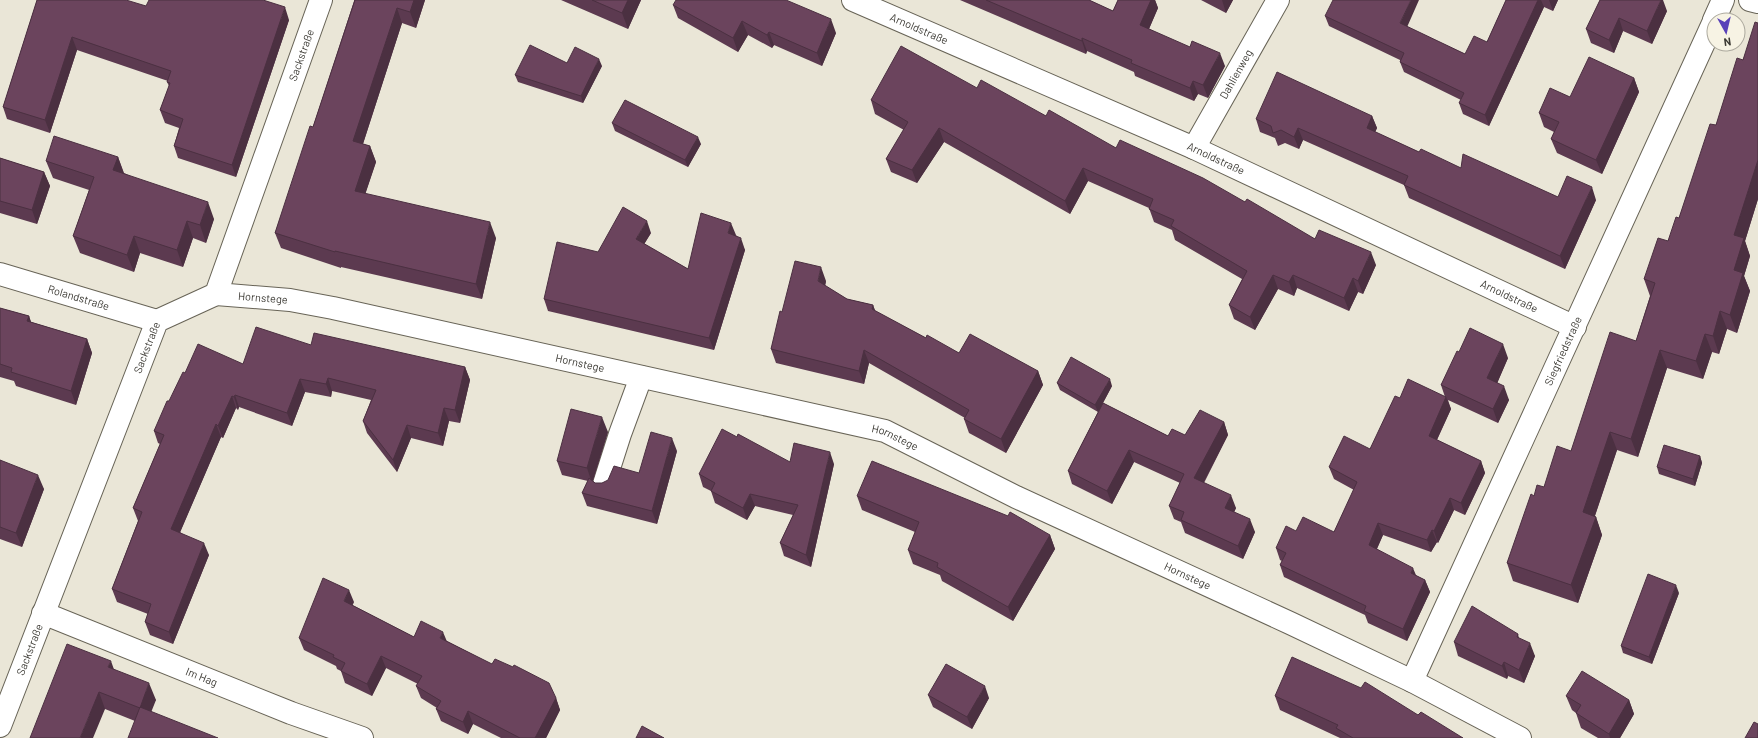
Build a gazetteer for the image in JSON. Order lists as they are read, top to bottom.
{
  "streets": {
    "street": [
      "Arnoldstraße",
      "Sackstraße",
      "Dahlienweg",
      "Rolandstraße",
      "Hornstege",
      "Siegfriedstraße",
      "Im Hag"
    ]
  },
  "crossings": [
    ["Arnoldstraße", "Dahlienweg"],
    ["Arnoldstraße", "Siegfriedstraße"],
    ["Sackstraße", "Rolandstraße"],
    ["Sackstraße", "Hornstege"],
    ["Sackstraße", "Im Hag"],
    ["Hornstege", "Siegfriedstraße"]
  ],
  "north": "bottom"
}
